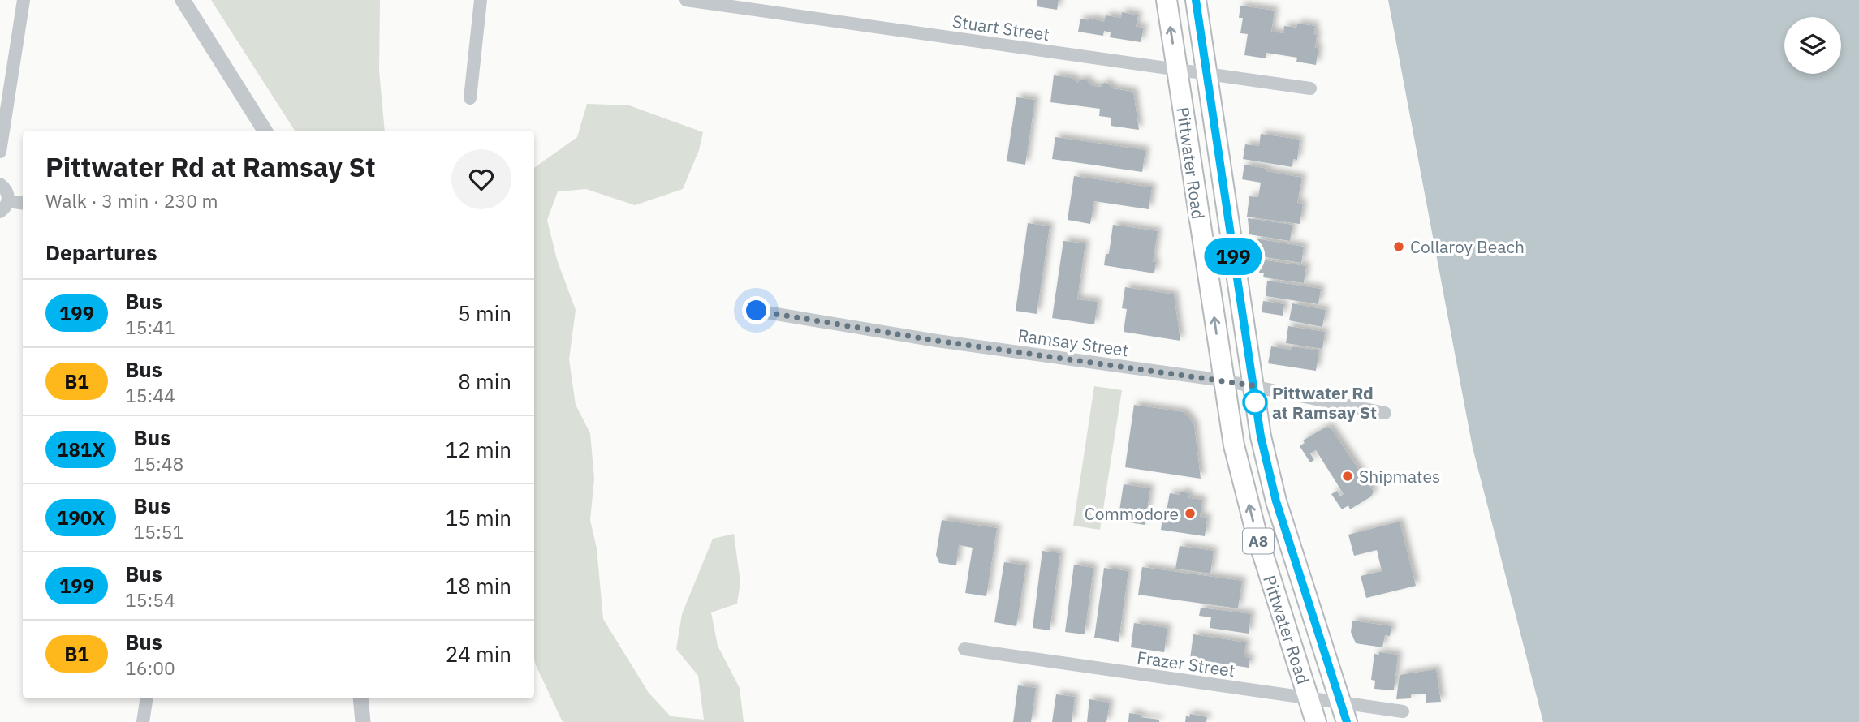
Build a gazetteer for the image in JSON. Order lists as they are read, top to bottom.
{
  "streets": {
    "highway": ["Pittwater Road", "A8"],
    "street": ["Stuart Street", "Ramsay Street", "Frazer Street"]
  },
  "crossings": [
    ["Stuart Street", "Pittwater Road"],
    ["Pittwater Road", "Ramsay Street"],
    ["Pittwater Road", "Frazer Street"]
  ],
  "places": [
    "Collaroy Beach",
    "Pittwater Rd at Ramsay St",
    "Shipmates",
    "Commodore"
  ],
  "lines": ["bus line 199"],
  "page": {
    "on_map": "199",
    "heading": [
      ["Pittwater Rd at Ramsay St", "Walk · 3 min · 230 m"],
      "Departures"
    ],
    "list": [
      {
        "mark": "199",
        "name": "Bus",
        "note": "15:41",
        "value": "5 min"
      },
      {
        "mark": "B1",
        "name": "Bus",
        "note": "15:44",
        "value": "8 min"
      },
      {
        "mark": "181X",
        "name": "Bus",
        "note": "15:48",
        "value": "12 min"
      },
      {
        "mark": "190X",
        "name": "Bus",
        "note": "15:51",
        "value": "15 min"
      },
      {
        "mark": "199",
        "name": "Bus",
        "note": "15:54",
        "value": "18 min"
      },
      {
        "mark": "B1",
        "name": "Bus",
        "note": "16:00",
        "value": "24 min"
      }
    ]
  }
}
